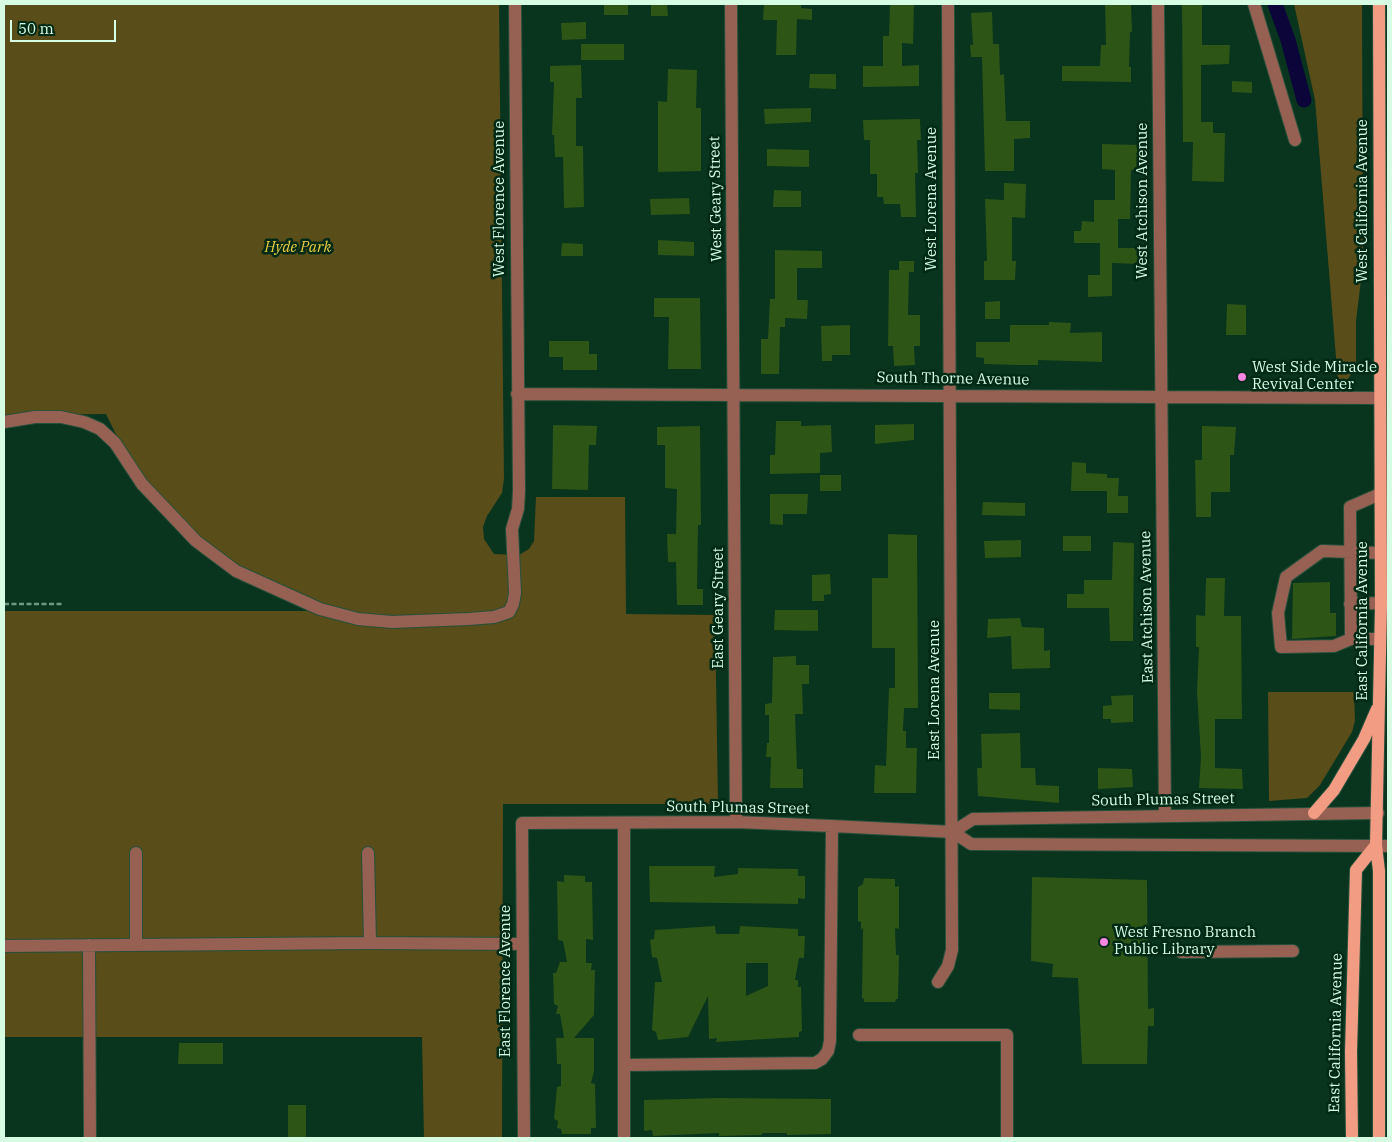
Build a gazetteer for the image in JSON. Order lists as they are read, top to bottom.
{
  "streets": {
    "main road": ["West California Avenue", "East California Avenue"],
    "street": [
      "West Florence Avenue",
      "West Geary Street",
      "West Lorena Avenue",
      "West Atchison Avenue",
      "South Thorne Avenue",
      "East Atchison Avenue",
      "East Geary Street",
      "East Lorena Avenue",
      "South Plumas Street",
      "East Florence Avenue"
    ]
  },
  "crossings": [
    ["West Florence Avenue", "South Thorne Avenue"],
    ["West Geary Street", "South Thorne Avenue"],
    ["West Geary Street", "East Geary Street"],
    ["West Lorena Avenue", "South Thorne Avenue"],
    ["West Lorena Avenue", "East Lorena Avenue"],
    ["West Atchison Avenue", "South Thorne Avenue"],
    ["West Atchison Avenue", "East Atchison Avenue"],
    ["West California Avenue", "South Thorne Avenue"],
    ["West California Avenue", "East California Avenue"],
    ["South Thorne Avenue", "East Atchison Avenue"],
    ["South Thorne Avenue", "East Geary Street"],
    ["South Thorne Avenue", "East California Avenue"],
    ["South Thorne Avenue", "East Lorena Avenue"],
    ["East Atchison Avenue", "South Plumas Street"],
    ["East Geary Street", "South Plumas Street"],
    ["East California Avenue", "South Plumas Street"],
    ["East Lorena Avenue", "South Plumas Street"],
    ["South Plumas Street", "East Florence Avenue"]
  ],
  "parks": ["Hyde Park"],
  "places": ["West Side Miracle Revival Center", "West Fresno Branch Public Library"],
  "scale_bar": "50 m"
}
